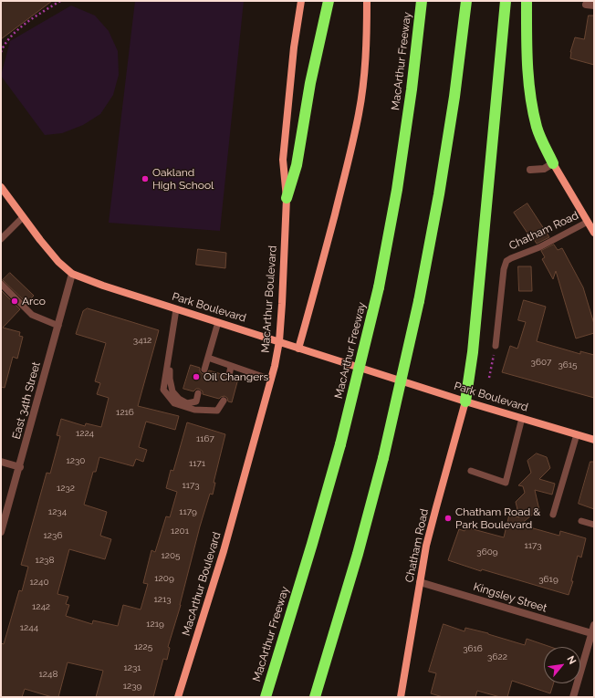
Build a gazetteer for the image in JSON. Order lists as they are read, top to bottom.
{
  "streets": {
    "highway": ["MacArthur Freeway"],
    "main road": ["Chatham Road", "MacArthur Boulevard", "Park Boulevard"],
    "street": ["East 34th Street", "Kingsley Street"]
  },
  "crossings": [
    ["Chatham Road", "Park Boulevard"],
    ["Chatham Road", "Kingsley Street"],
    ["MacArthur Boulevard", "Park Boulevard"],
    ["Park Boulevard", "East 34th Street"]
  ],
  "places": [
    "Oakland High School",
    "Arco",
    "Oil Changers",
    "Chatham Road & Park Boulevard"
  ],
  "house_numbers": [
    "3412",
    "3607",
    "3615",
    "1216",
    "1224",
    "1167",
    "1230",
    "1171",
    "1173",
    "1232",
    "1234",
    "1179",
    "1201",
    "1236",
    "1173",
    "3609",
    "1205",
    "1238",
    "1209",
    "3619",
    "1240",
    "1213",
    "1242",
    "1219",
    "1244",
    "1225",
    "3616",
    "3622",
    "1231",
    "1248",
    "1239"
  ],
  "north": "top right"
}
